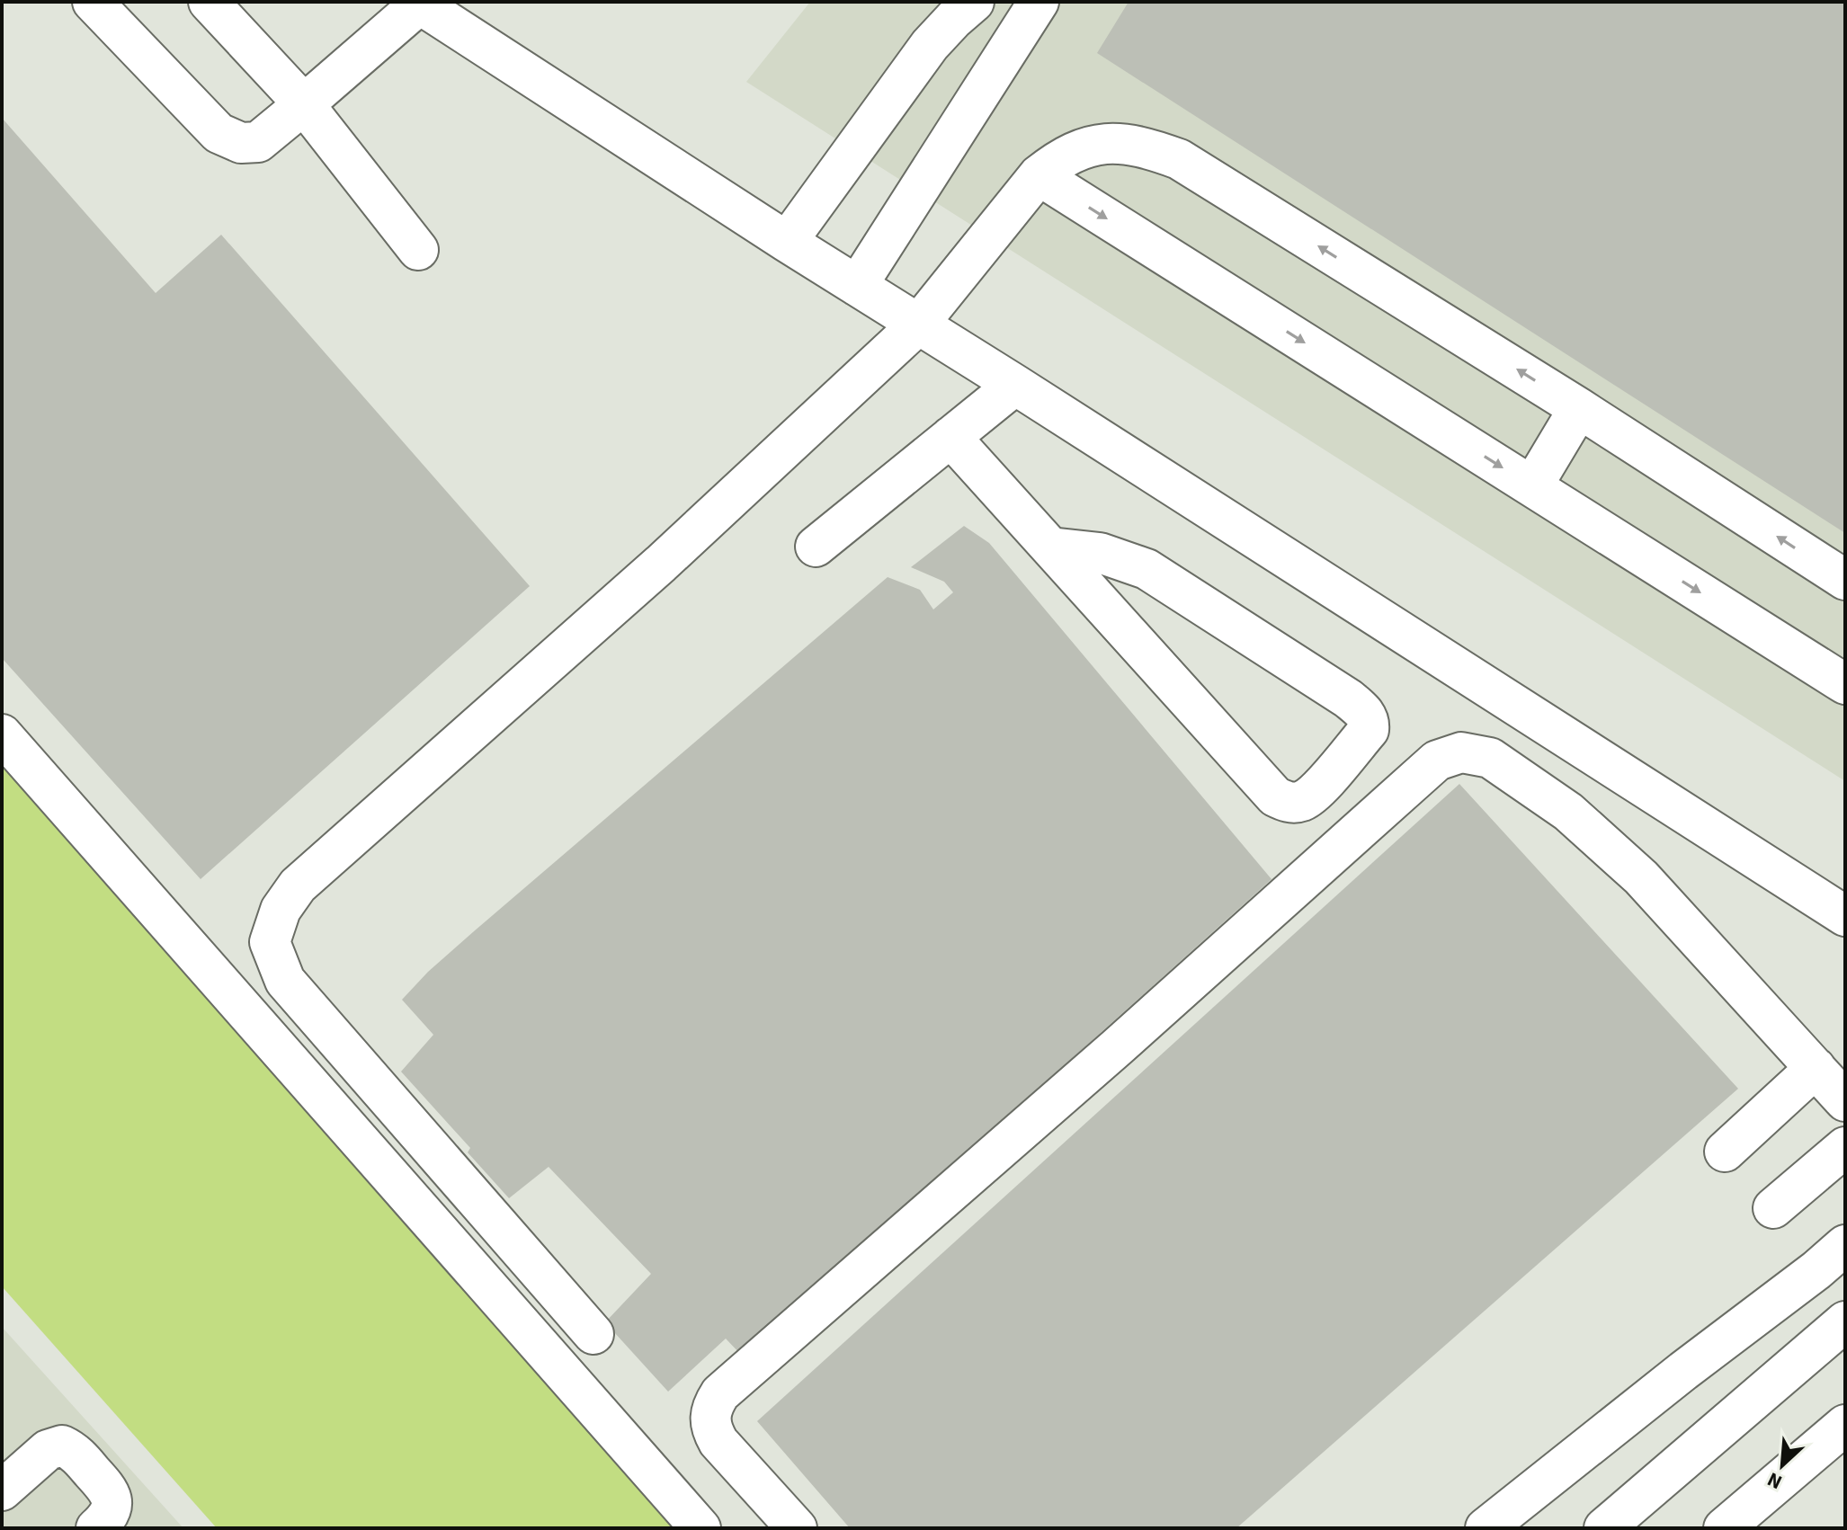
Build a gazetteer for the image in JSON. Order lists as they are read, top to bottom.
{
  "north": "bottom left"
}
